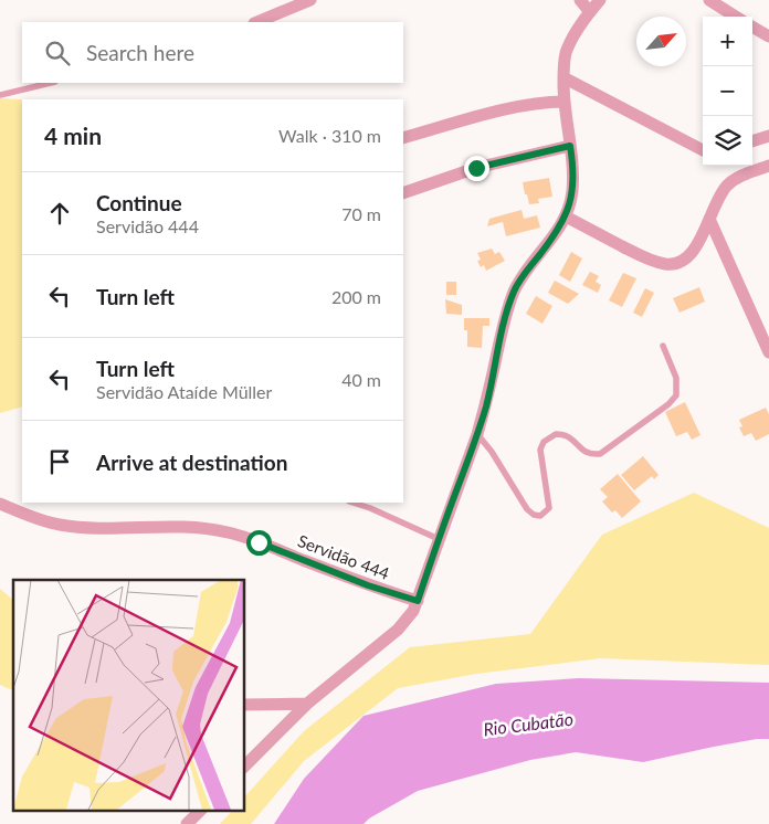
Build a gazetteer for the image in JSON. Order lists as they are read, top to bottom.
{
  "streets": {
    "street": ["Servidão 444"]
  },
  "water": ["Rio Cubatão"],
  "north": "top right",
  "page": {
    "map_buttons": ["+", "−"],
    "search": "Search here",
    "heading": ["4 min", "Walk · 310 m"],
    "list": [
      ["Continue", "Servidão 444", "70 m"],
      ["Turn left", "200 m"],
      ["Turn left", "Servidão Ataíde Müller", "40 m"],
      "Arrive at destination"
    ]
  }
}
